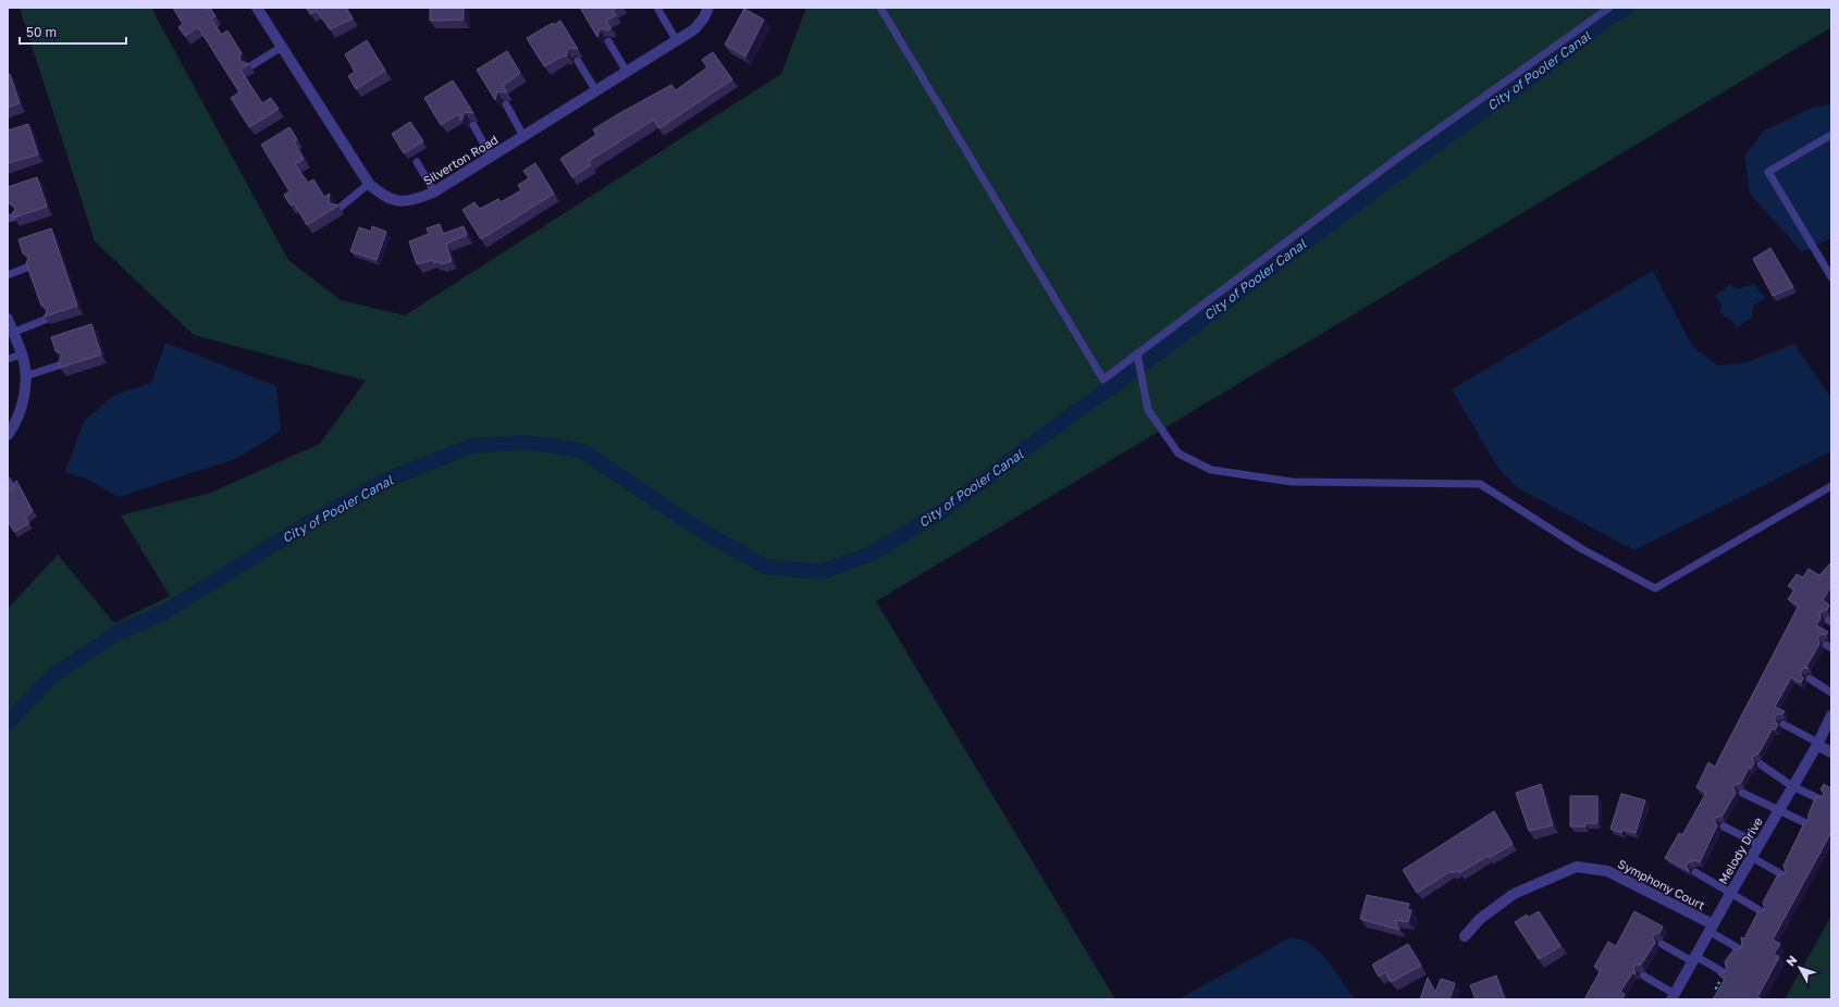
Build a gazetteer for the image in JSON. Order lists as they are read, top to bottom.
{
  "streets": {
    "street": ["Silverton Road", "Melody Drive", "Symphony Court"]
  },
  "crossings": [
    ["Melody Drive", "Symphony Court"]
  ],
  "water": ["City of Pooler Canal"],
  "scale_bar": "50 m",
  "north": "top left"
}
